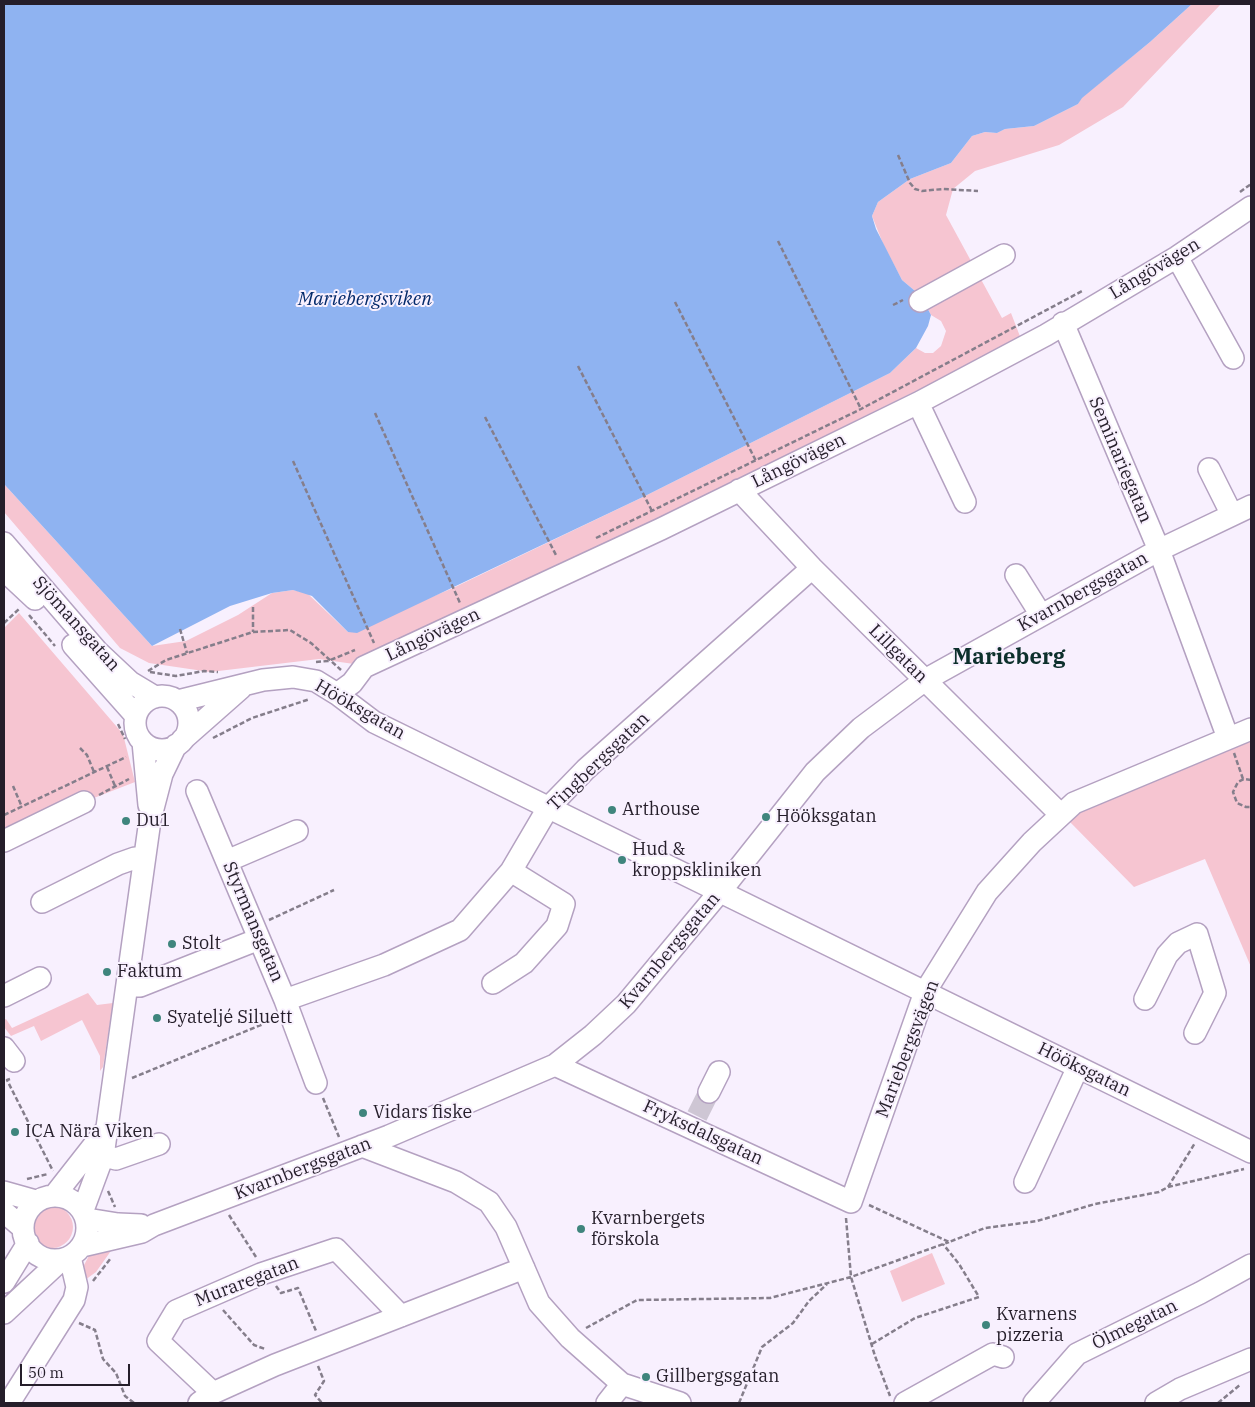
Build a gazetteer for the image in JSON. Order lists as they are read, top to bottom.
{
  "streets": {
    "street": [
      "Långövägen",
      "Seminariegatan",
      "Kvarnbergsgatan",
      "Sjömansgatan",
      "Lillgatan",
      "Hööksgatan",
      "Tingbergsgatan",
      "Styrmansgatan",
      "Mariebergsvägen",
      "Fryksdalsgatan",
      "Muraregatan",
      "Ölmegatan"
    ]
  },
  "crossings": [
    ["Långövägen", "Seminariegatan"],
    ["Långövägen", "Lillgatan"],
    ["Långövägen", "Hööksgatan"],
    ["Seminariegatan", "Kvarnbergsgatan"],
    ["Seminariegatan", "Mariebergsvägen"],
    ["Kvarnbergsgatan", "Lillgatan"],
    ["Kvarnbergsgatan", "Hööksgatan"],
    ["Kvarnbergsgatan", "Fryksdalsgatan"],
    ["Sjömansgatan", "Hööksgatan"],
    ["Lillgatan", "Tingbergsgatan"],
    ["Lillgatan", "Mariebergsvägen"],
    ["Hööksgatan", "Tingbergsgatan"],
    ["Hööksgatan", "Mariebergsvägen"],
    ["Tingbergsgatan", "Styrmansgatan"],
    ["Mariebergsvägen", "Fryksdalsgatan"]
  ],
  "districts": ["Marieberg"],
  "water": ["Mariebergsviken"],
  "places": [
    "Arthouse",
    "Hööksgatan",
    "Du1",
    "Hud & kroppskliniken",
    "Stolt",
    "Faktum",
    "Syateljé Siluett",
    "Vidars fiske",
    "ICA Nära Viken",
    "Kvarnbergets förskola",
    "Kvarnens pizzeria",
    "Gillbergsgatan"
  ],
  "scale_bar": "50 m"
}
